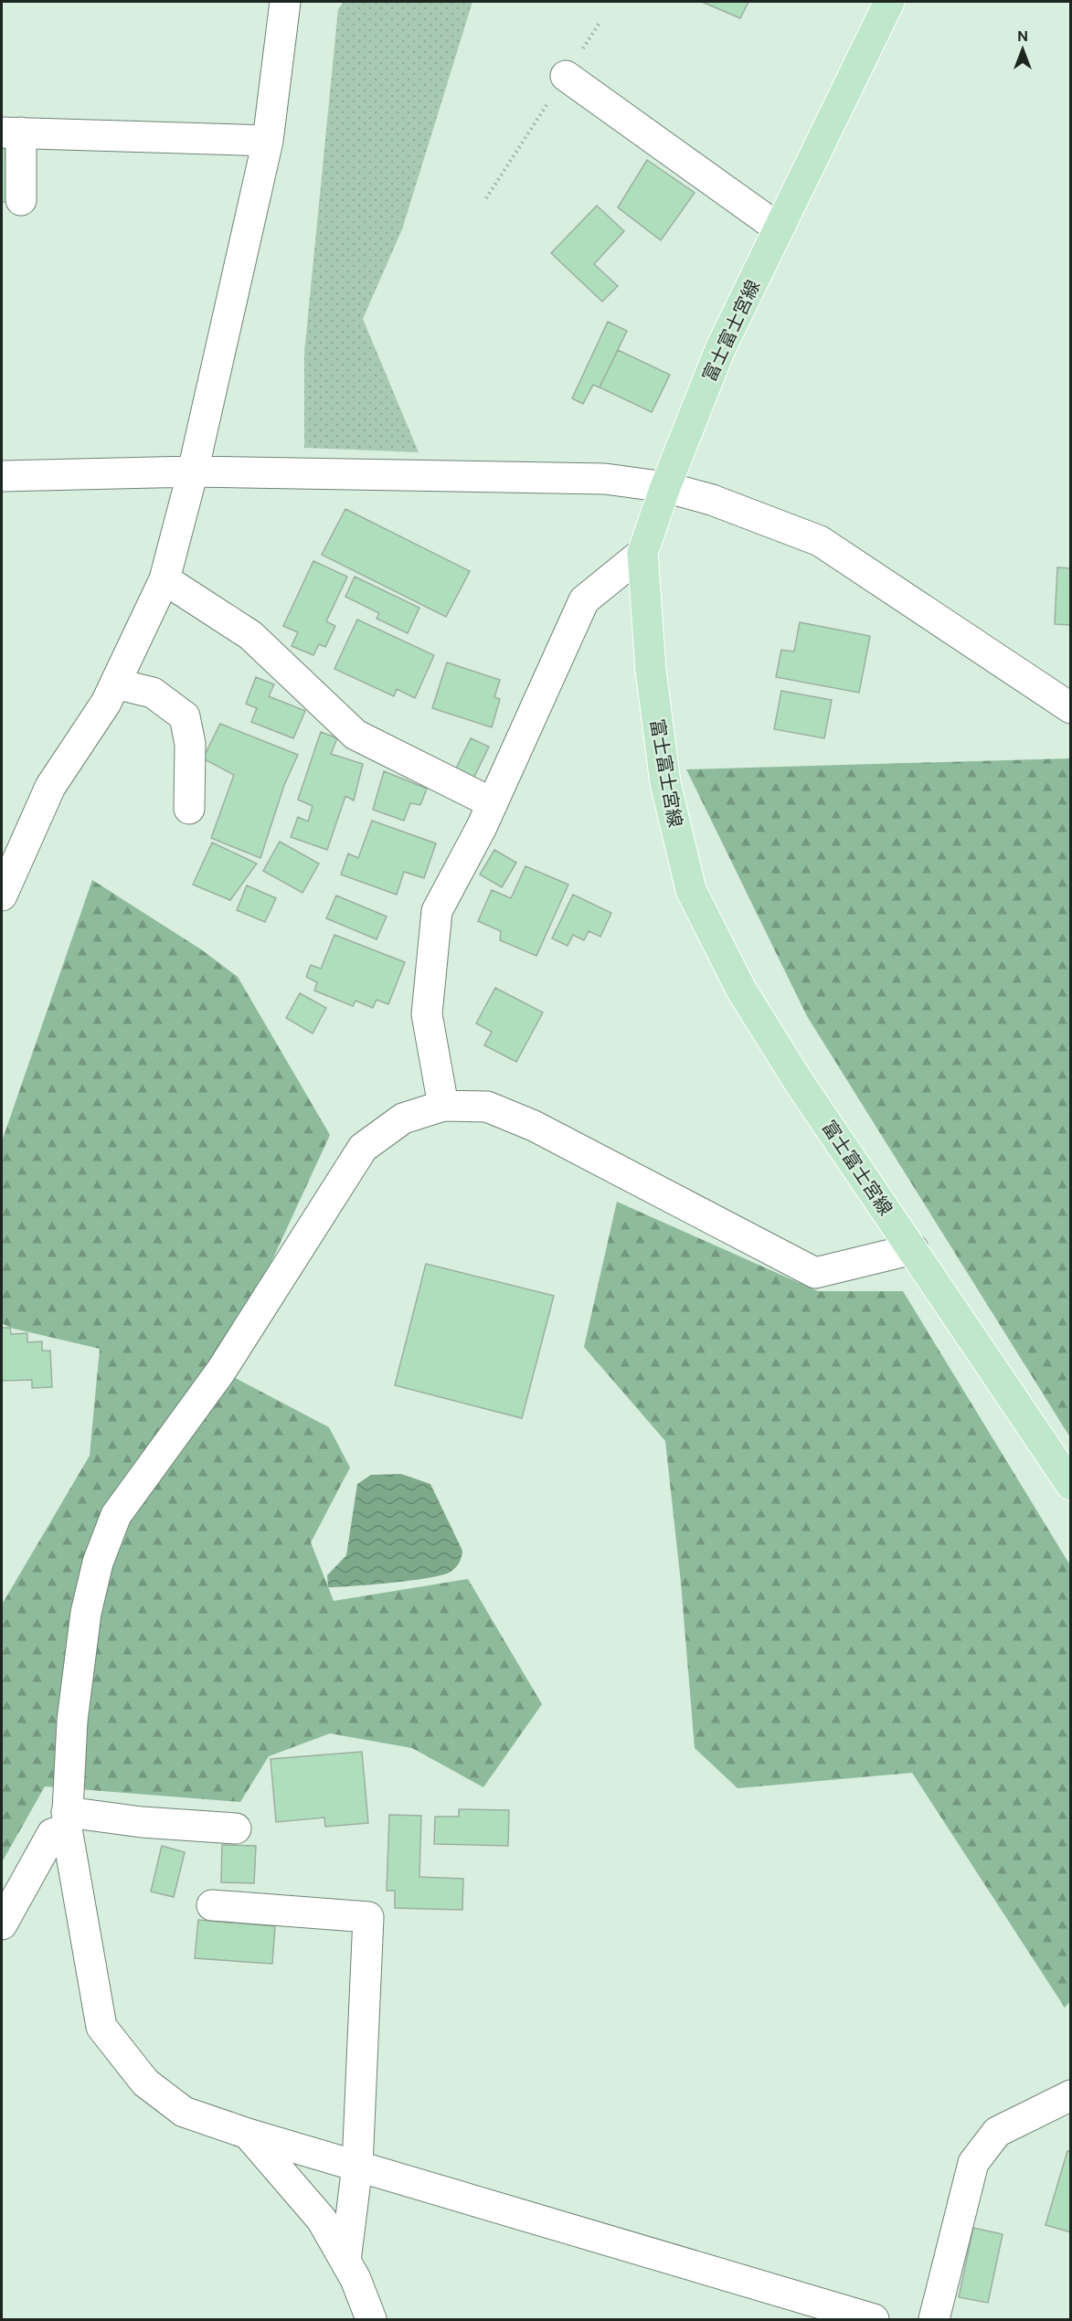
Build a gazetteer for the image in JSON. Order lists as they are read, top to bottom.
{
  "streets": {
    "main road": ["富士富士宮線"]
  },
  "north": "top"
}
